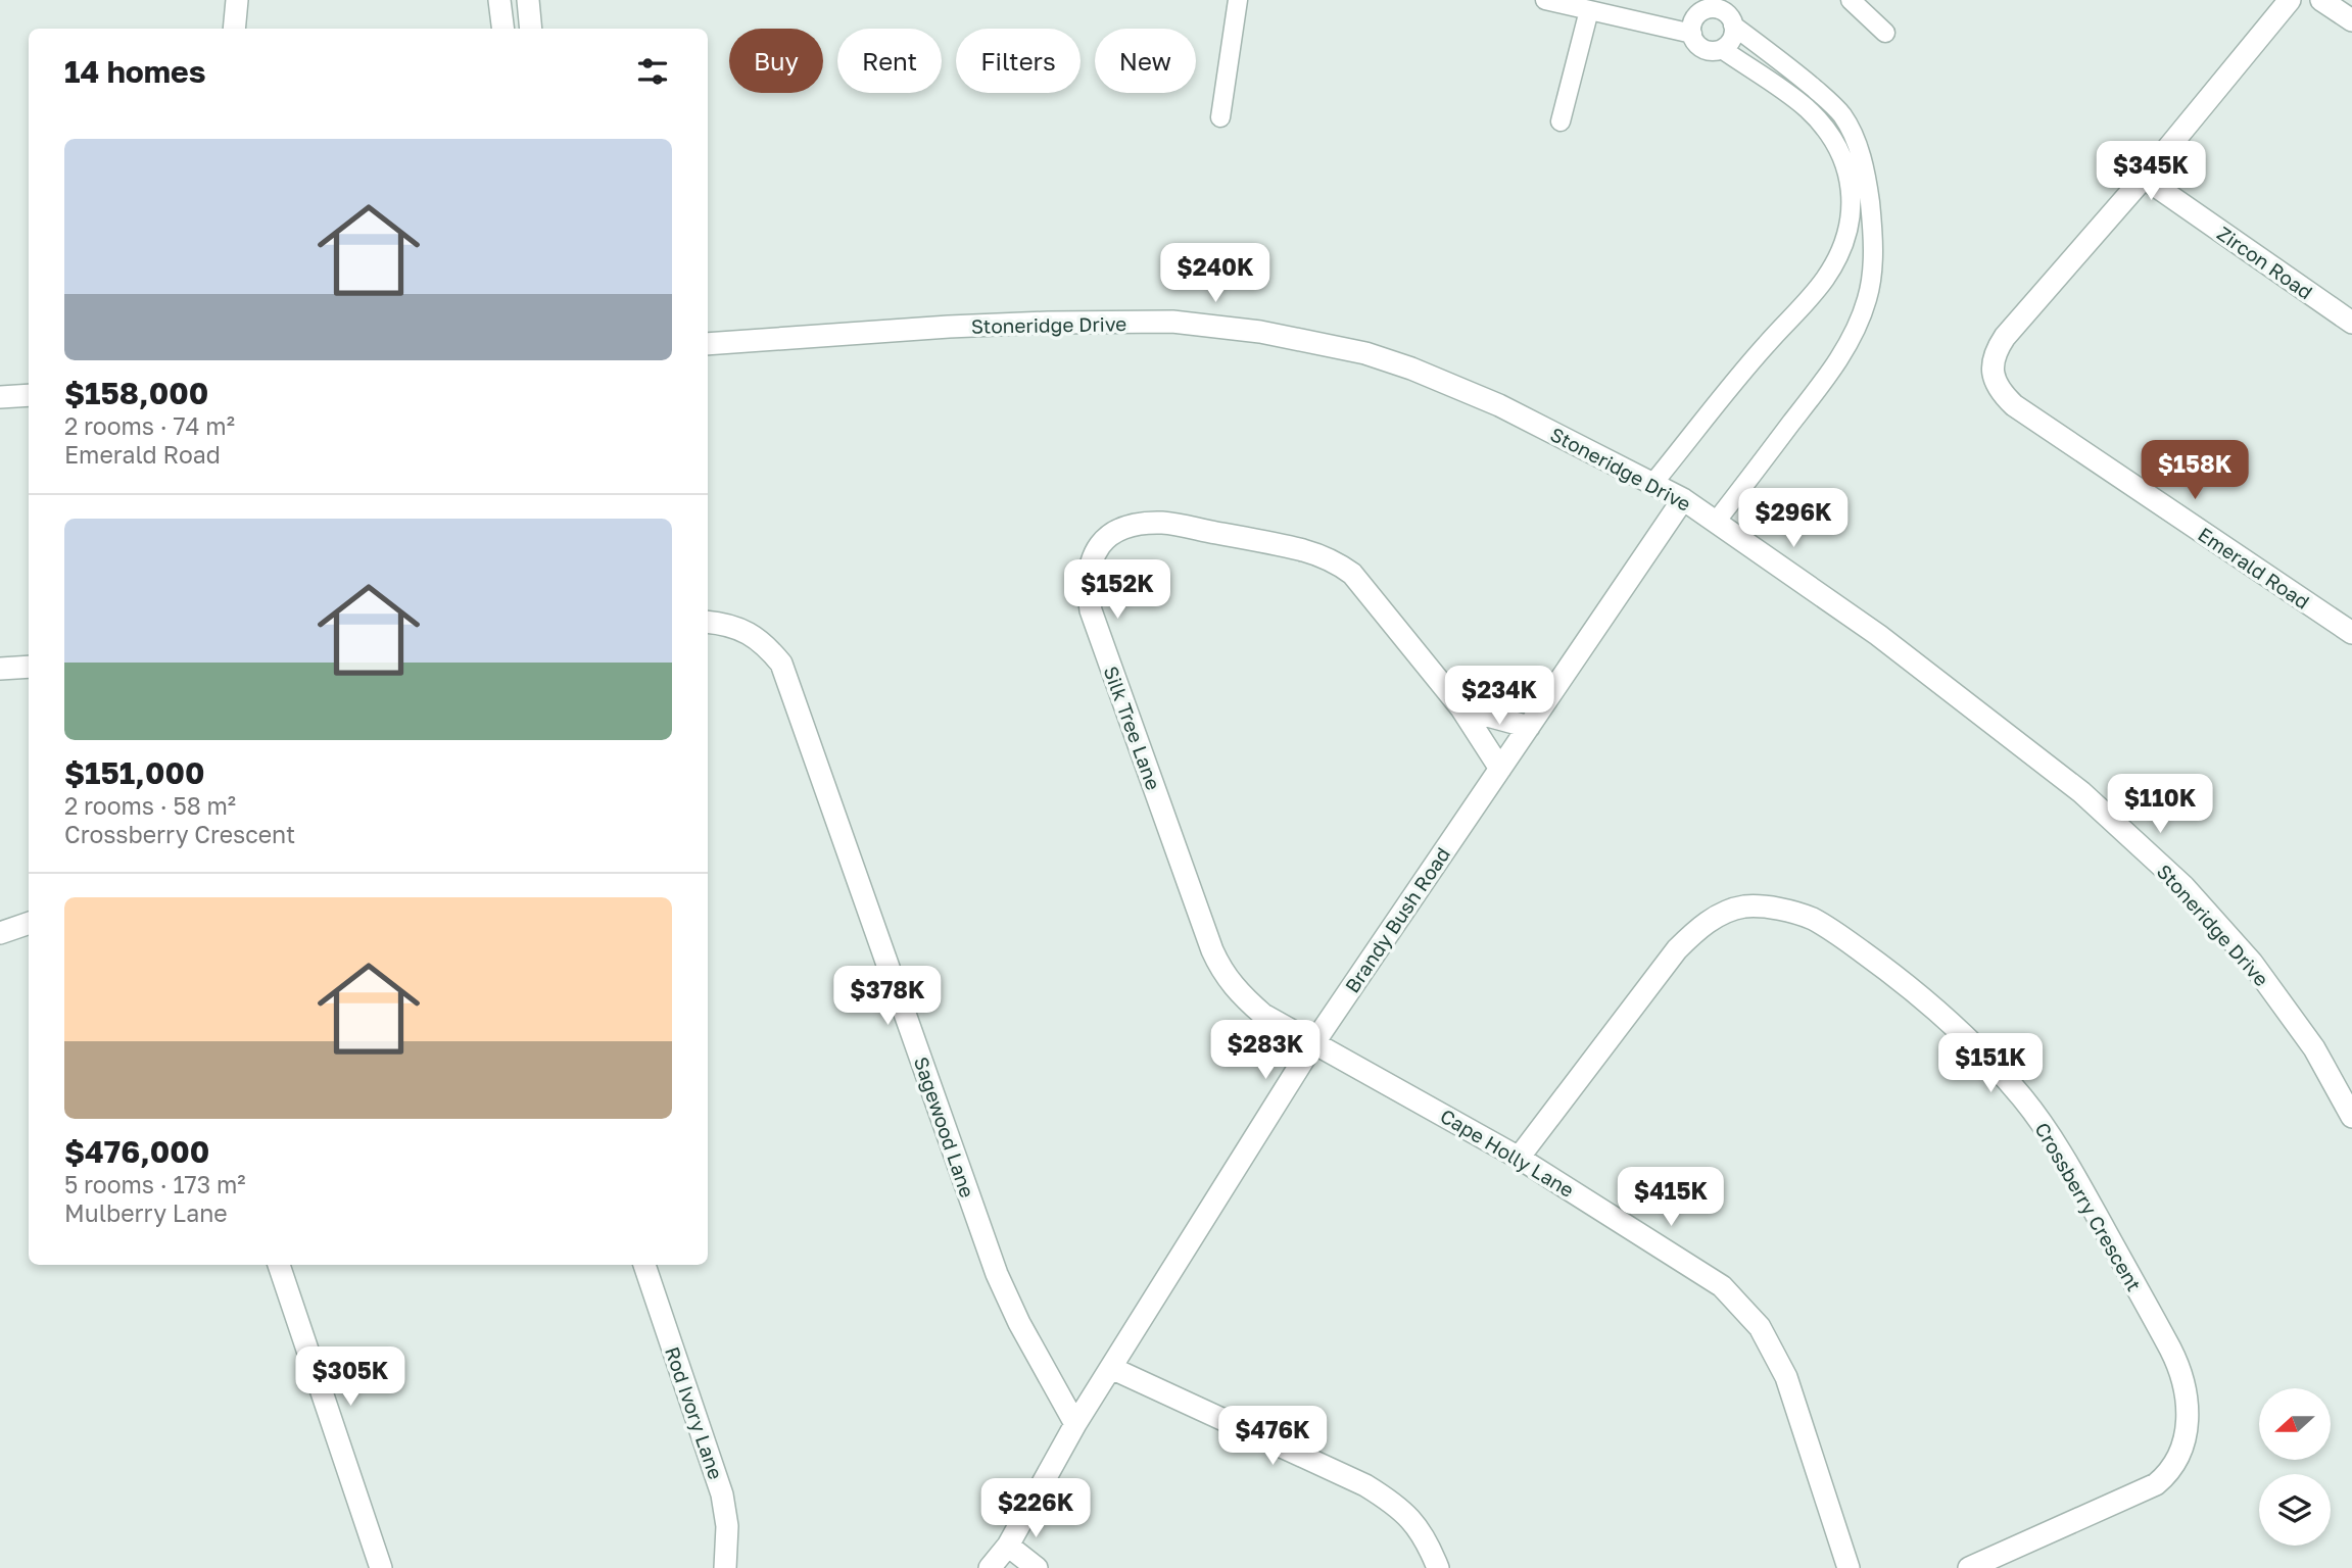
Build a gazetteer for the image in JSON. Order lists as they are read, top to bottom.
{
  "streets": {
    "street": [
      "Zircon Road",
      "Stoneridge Drive",
      "Emerald Road",
      "Silk Tree Lane",
      "Brandy Bush Road",
      "Sagewood Lane",
      "Cape Holly Lane",
      "Crossberry Crescent",
      "Rod Ivory Lane"
    ]
  },
  "crossings": [
    ["Zircon Road", "Emerald Road"],
    ["Stoneridge Drive", "Brandy Bush Road"],
    ["Silk Tree Lane", "Brandy Bush Road"],
    ["Silk Tree Lane", "Cape Holly Lane"],
    ["Brandy Bush Road", "Sagewood Lane"],
    ["Brandy Bush Road", "Cape Holly Lane"],
    ["Cape Holly Lane", "Crossberry Crescent"]
  ],
  "north": "left",
  "page": {
    "chip": [
      "Buy",
      "Rent",
      "Filters",
      "New"
    ],
    "heading": "14 homes",
    "list": [
      {
        "name": "$158,000",
        "note": "2 rooms · 74 m² · Emerald Road"
      },
      {
        "name": "$151,000",
        "note": "2 rooms · 58 m² · Crossberry Crescent"
      },
      {
        "name": "$476,000",
        "note": "5 rooms · 173 m² · Mulberry Lane"
      }
    ],
    "price": [
      "$345K",
      "$240K",
      "$158K",
      "$296K",
      "$152K",
      "$234K",
      "$110K",
      "$378K",
      "$283K",
      "$151K",
      "$415K",
      "$305K",
      "$476K",
      "$226K"
    ]
  }
}
